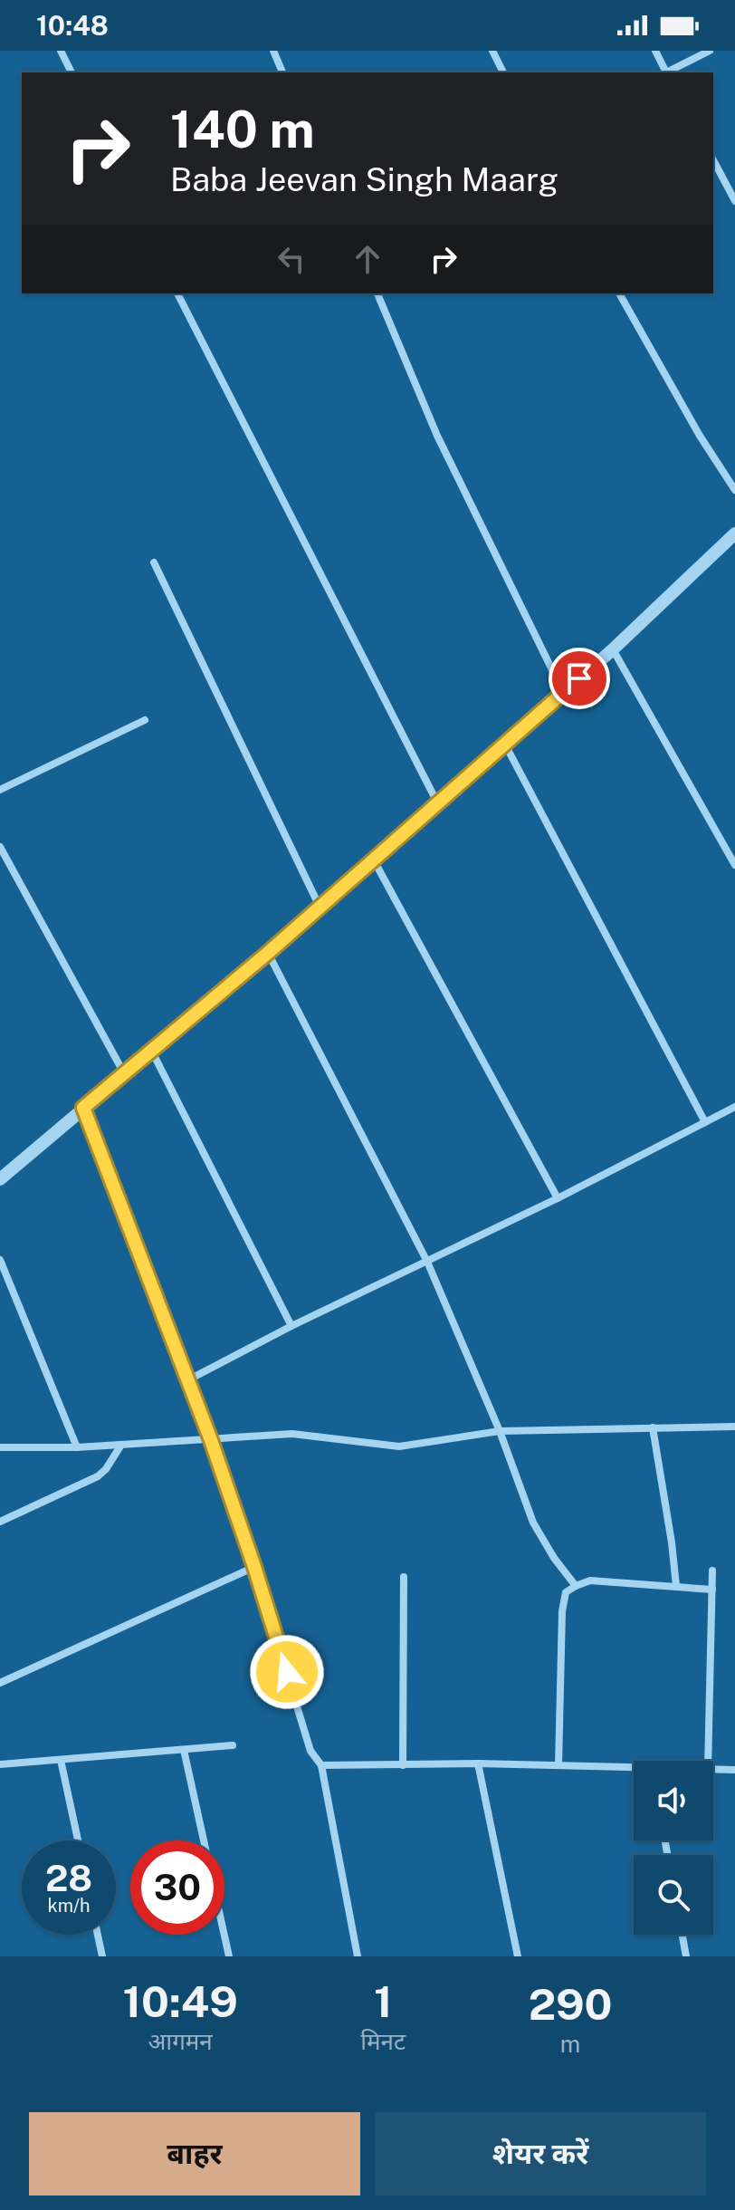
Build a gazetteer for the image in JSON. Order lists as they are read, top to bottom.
{
  "page": {
    "status": "10:48",
    "turn": ["140 m", "Baba Jeevan Singh Maarg"],
    "speed": "28 km/h",
    "limit": "30",
    "eta": [
      "10:49",
      "आगमन",
      "1",
      "मिनट",
      "290",
      "m"
    ],
    "buttons": ["बाहर", "शेयर करें"]
  }
}
